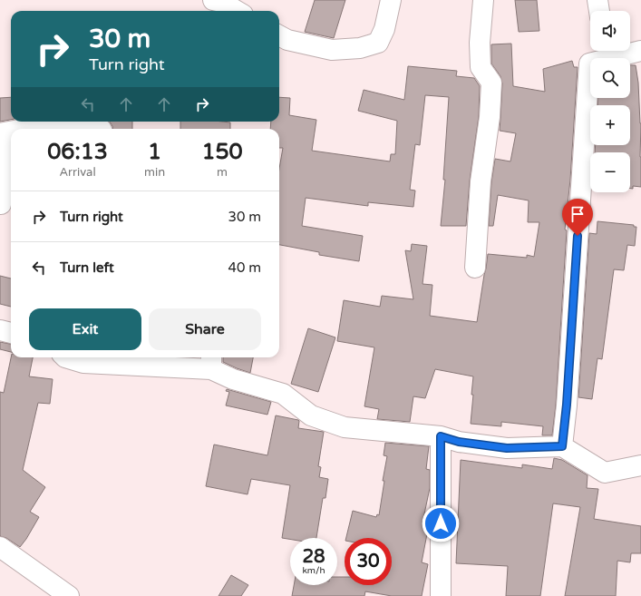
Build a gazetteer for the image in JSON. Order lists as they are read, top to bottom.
{
  "page": {
    "map_buttons": ["+", "−"],
    "turn": ["30 m", "Turn right"],
    "eta": [
      "06:13",
      "Arrival",
      "1",
      "min",
      "150",
      "m"
    ],
    "list": [
      {
        "name": "Turn right",
        "value": "30 m"
      },
      {
        "name": "Turn left",
        "value": "40 m"
      }
    ],
    "buttons": ["Exit", "Share"],
    "speed": "28 km/h",
    "limit": "30"
  }
}
